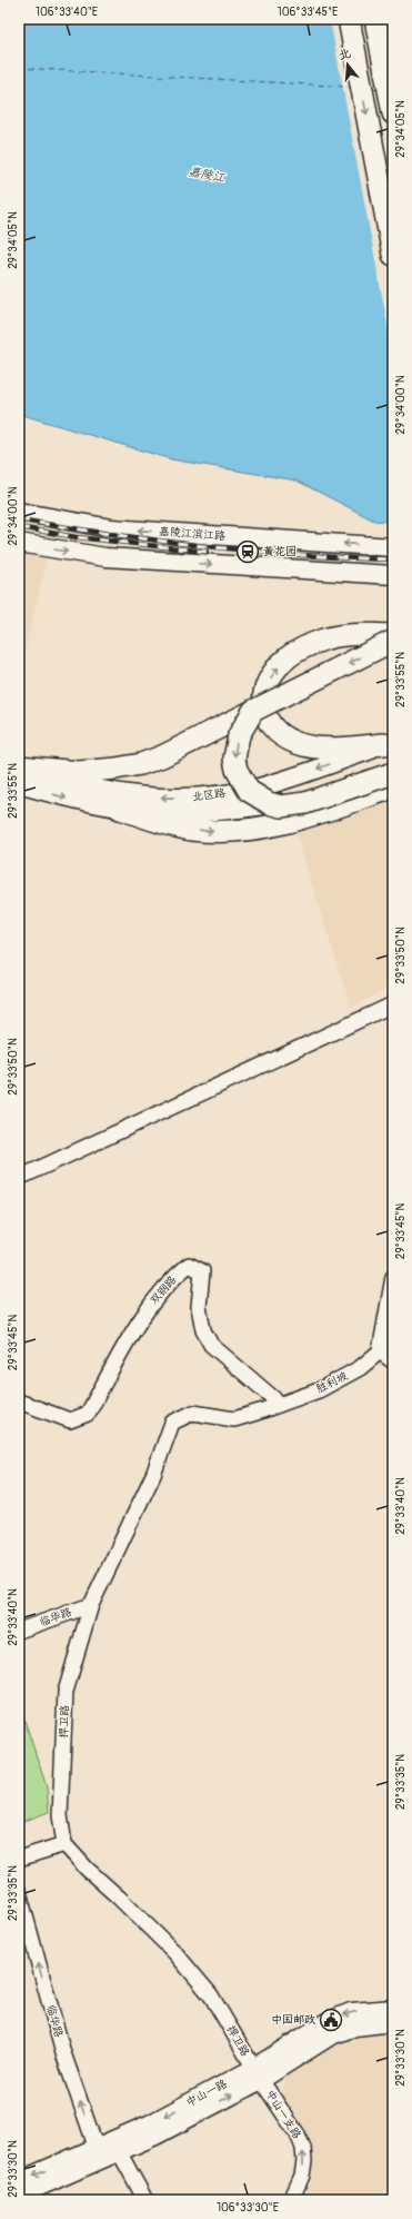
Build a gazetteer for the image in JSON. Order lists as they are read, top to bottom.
{
  "streets": {
    "main road": ["嘉陵江滨江路", "北区路", "中山一路"],
    "street": [
      "双钢路",
      "胜利坡",
      "临华路",
      "捍卫路",
      "中山一支路"
    ]
  },
  "crossings": [
    ["双钢路", "胜利坡"],
    ["双钢路", "捍卫路"],
    ["胜利坡", "捍卫路"],
    ["临华路", "捍卫路"],
    ["临华路", "中山一路"],
    ["捍卫路", "中山一路"],
    ["捍卫路", "中山一支路"],
    ["中山一路", "中山一支路"]
  ],
  "one_way": ["临华路", "中山一支路"],
  "water": ["嘉陵江"],
  "places": {
    "station": ["黄花园"],
    "public building": ["中国邮政"]
  },
  "north": "top",
  "coordinates": [
    "106°33'40\"E",
    "106°33'45\"E",
    "29°34'05\"N",
    "29°34'00\"N",
    "29°33'55\"N",
    "29°33'50\"N",
    "29°33'45\"N",
    "29°33'40\"N",
    "29°33'35\"N",
    "29°33'30\"N",
    "106°33'30\"E"
  ]
}
